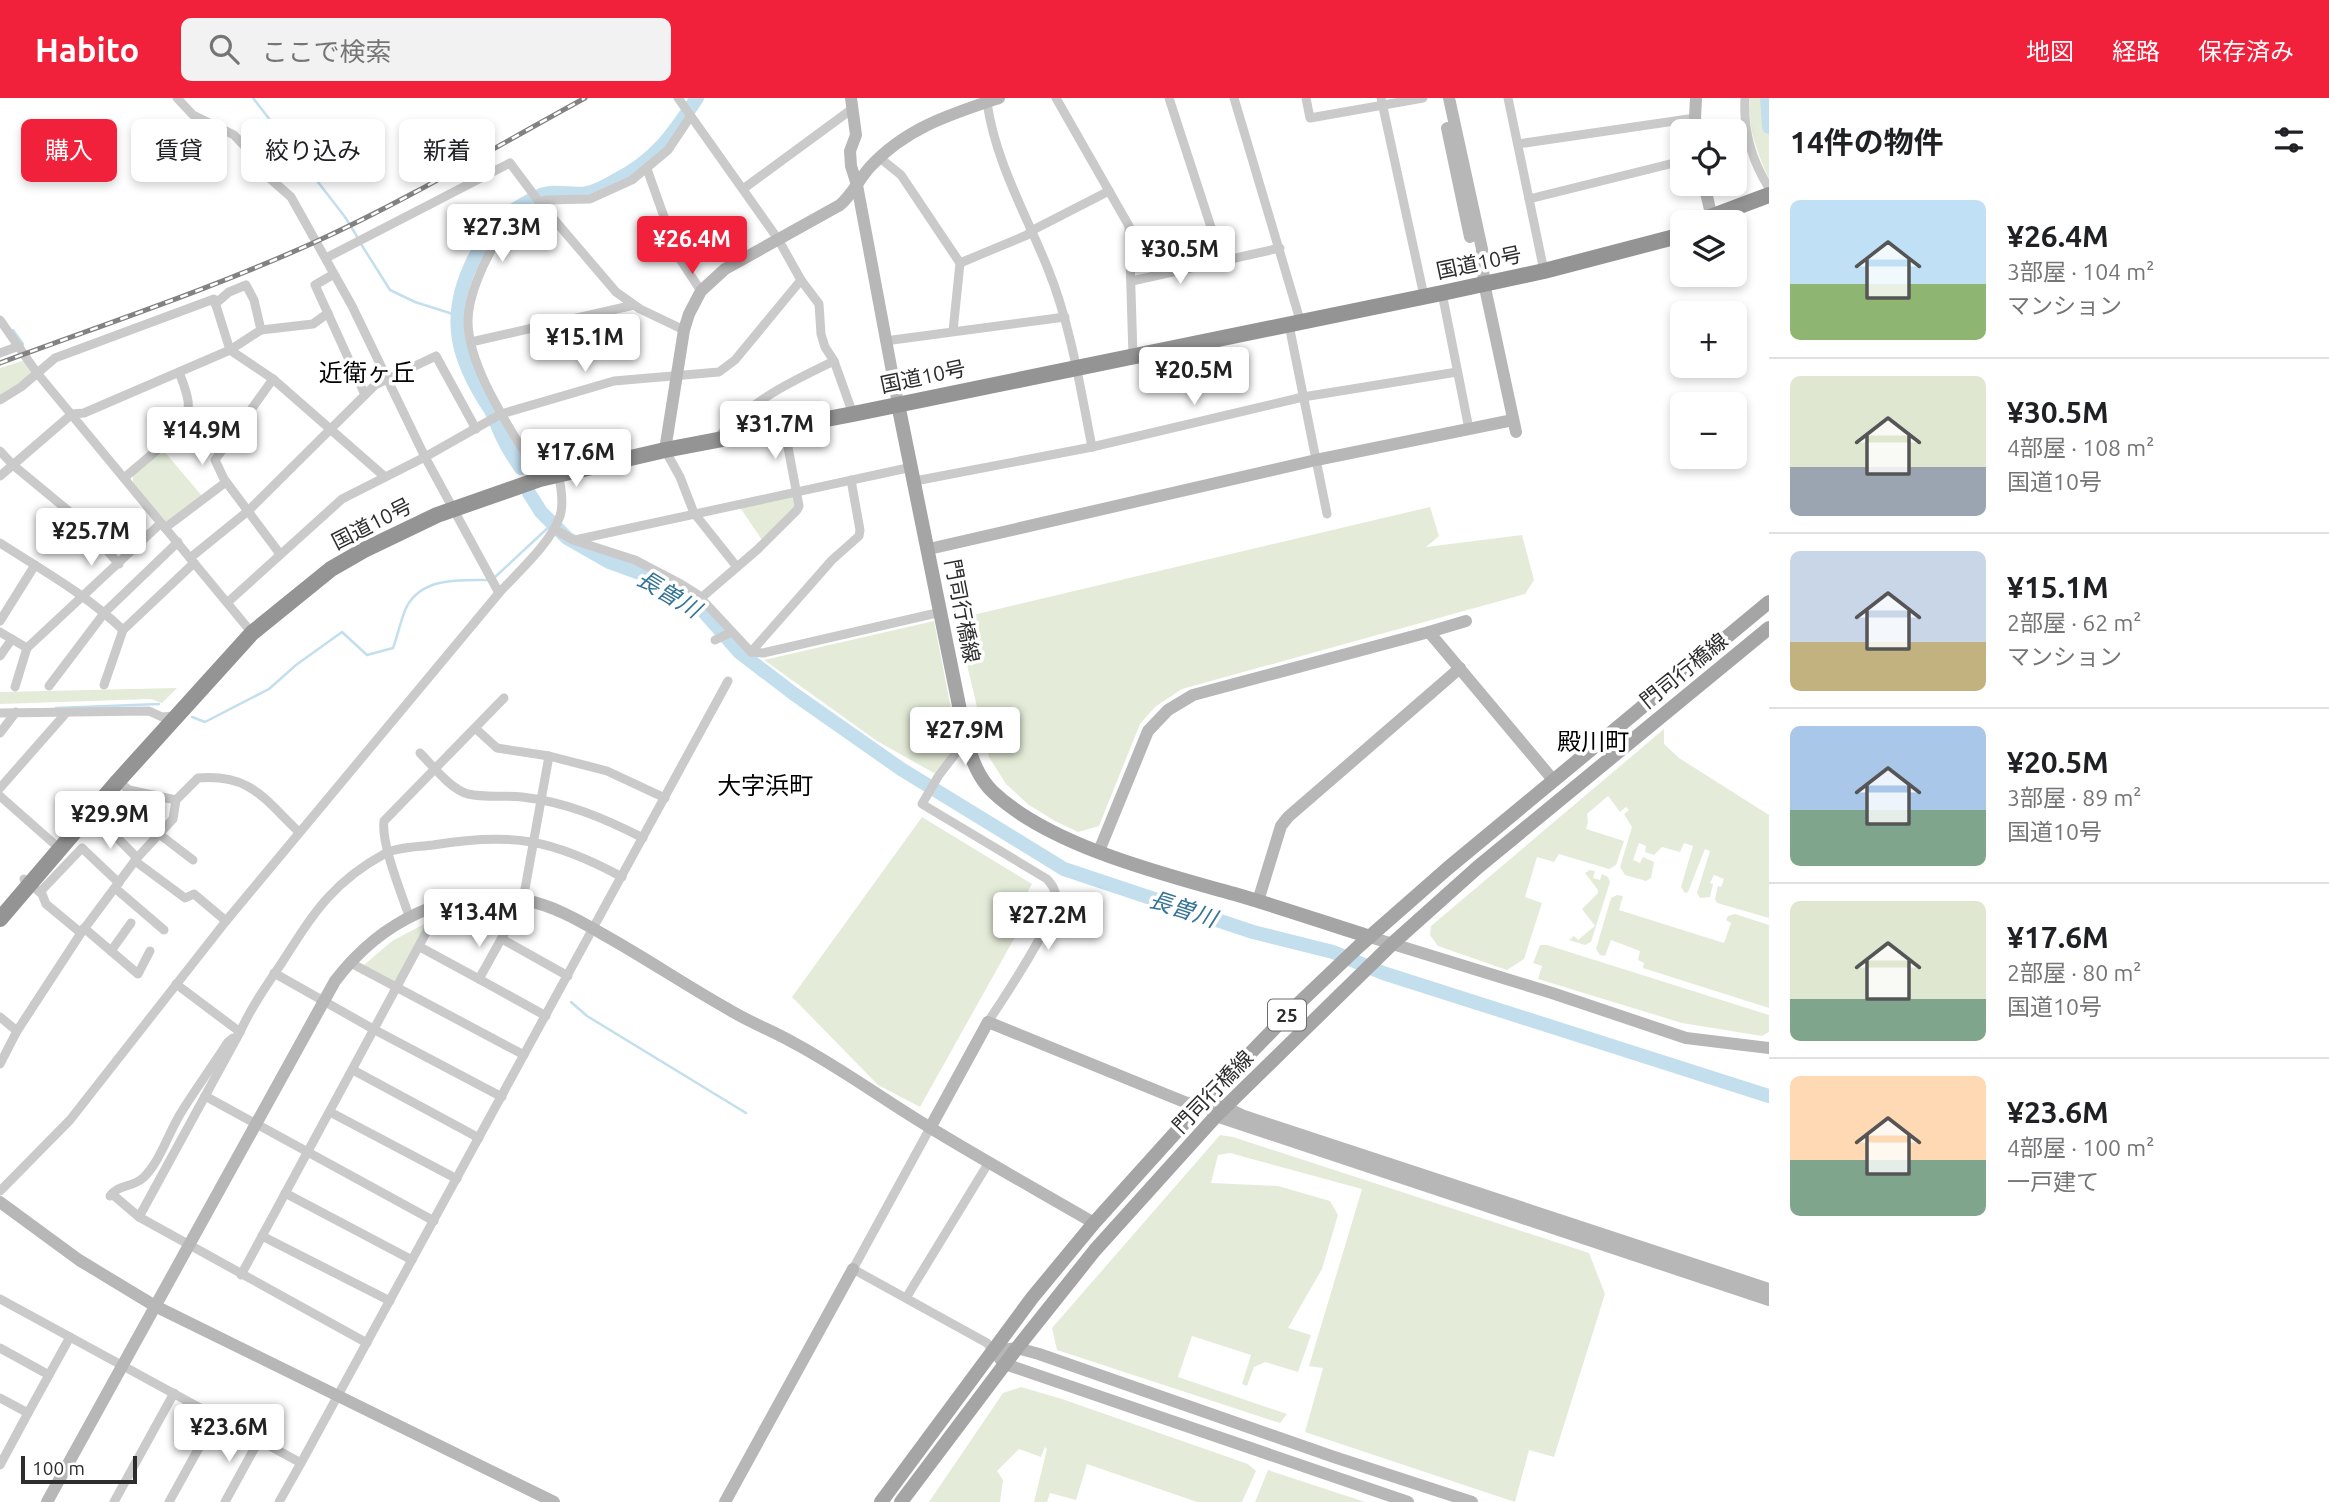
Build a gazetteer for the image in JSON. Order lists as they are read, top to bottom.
{
  "streets": {
    "highway": ["国道10号"],
    "main road": ["門司行橋線", "25"]
  },
  "crossings": [
    ["国道10号", "門司行橋線"]
  ],
  "districts": ["近衛ヶ丘", "殿川町", "大字浜町"],
  "water": ["長曽川"],
  "scale_bar": "100 m",
  "page": {
    "header": "Habito",
    "search": "ここで検索",
    "nav": ["地図", "経路", "保存済み"],
    "heading": "14件の物件",
    "map_buttons": ["+", "−"],
    "chip": [
      "購入",
      "賃貸",
      "絞り込み",
      "新着"
    ],
    "list": [
      {
        "name": "¥26.4M",
        "note": "3部屋 · 104 m² · マンション"
      },
      {
        "name": "¥30.5M",
        "note": "4部屋 · 108 m² · 国道10号"
      },
      {
        "name": "¥15.1M",
        "note": "2部屋 · 62 m² · マンション"
      },
      {
        "name": "¥20.5M",
        "note": "3部屋 · 89 m² · 国道10号"
      },
      {
        "name": "¥17.6M",
        "note": "2部屋 · 80 m² · 国道10号"
      },
      {
        "name": "¥23.6M",
        "note": "4部屋 · 100 m² · 一戸建て"
      }
    ],
    "price": [
      "¥27.3M",
      "¥26.4M",
      "¥30.5M",
      "¥15.1M",
      "¥20.5M",
      "¥31.7M",
      "¥14.9M",
      "¥17.6M",
      "¥25.7M",
      "¥27.9M",
      "¥29.9M",
      "¥13.4M",
      "¥27.2M",
      "¥23.6M"
    ],
    "scale": "100 m"
  }
}
